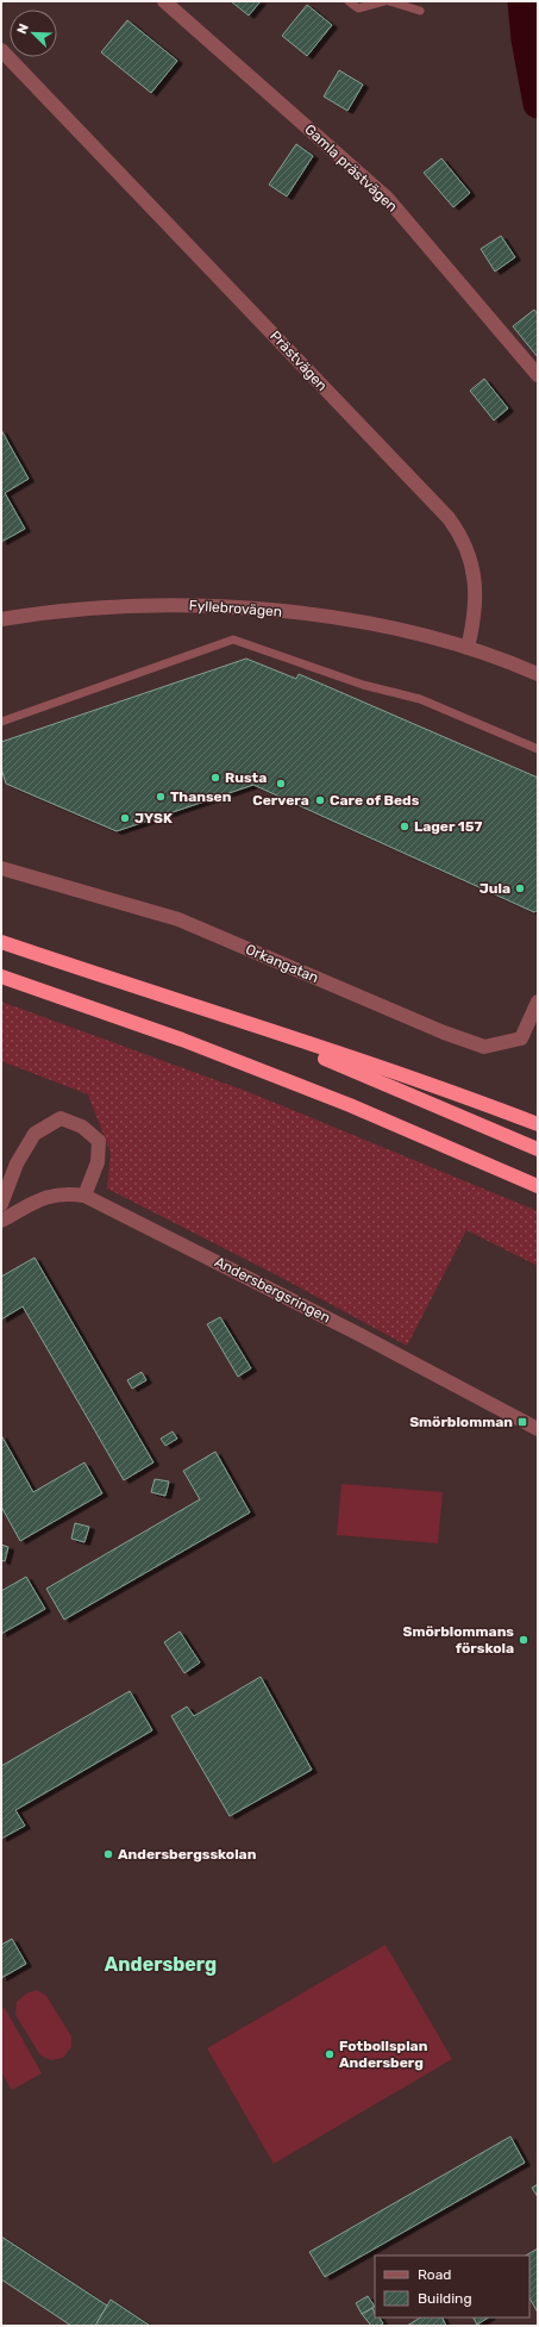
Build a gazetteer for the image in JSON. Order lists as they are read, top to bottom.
{
  "streets": {
    "street": [
      "Gamla prästvägen",
      "Prästvägen",
      "Fyllebrovägen",
      "Orkangatan",
      "Andersbergsringen"
    ]
  },
  "crossings": [
    ["Prästvägen", "Fyllebrovägen"]
  ],
  "districts": ["Andersberg"],
  "places": {
    "other": [
      "Rusta",
      "Cervera",
      "Thansen",
      "Care of Beds",
      "JYSK",
      "Lager 157",
      "Jula",
      "Smörblommans förskola",
      "Andersbergsskolan",
      "Fotbollsplan Andersberg"
    ],
    "transit": ["Smörblomman"]
  },
  "legend": ["Road", "Building"],
  "north": "top left"
}
